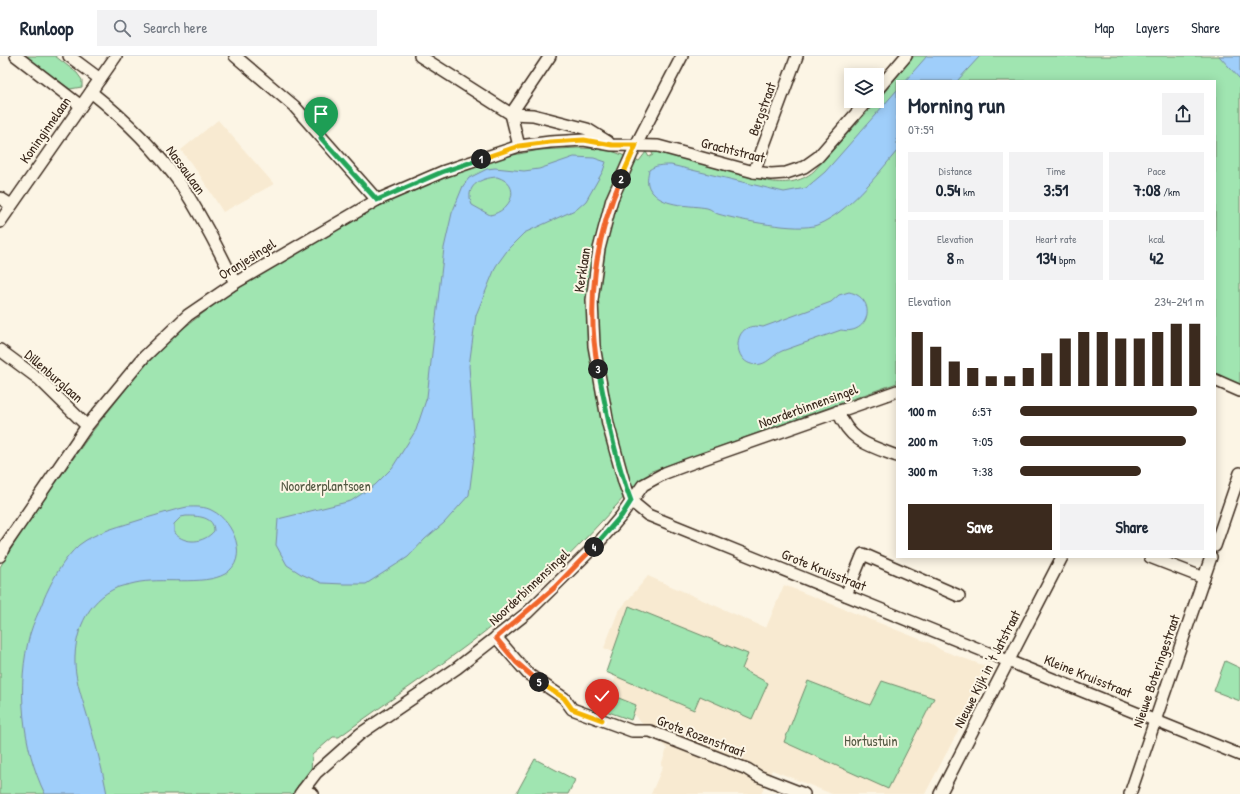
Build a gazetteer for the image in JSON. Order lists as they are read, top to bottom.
{
  "streets": {
    "street": [
      "Bergstraat",
      "Koninginnelaan",
      "Grachtstraat",
      "Nassaulaan",
      "Oranjesingel",
      "Kerklaan",
      "Dillenburglaan",
      "Noorderbinnensingel",
      "Grote Kruisstraat",
      "Nieuwe Kijk in 't Jatstraat",
      "Nieuwe Boteringestraat",
      "Kleine Kruisstraat",
      "Grote Rozenstraat"
    ]
  },
  "crossings": [
    ["Bergstraat", "Grachtstraat"],
    ["Koninginnelaan", "Nassaulaan"],
    ["Grachtstraat", "Oranjesingel"],
    ["Grachtstraat", "Kerklaan"],
    ["Nassaulaan", "Oranjesingel"],
    ["Oranjesingel", "Dillenburglaan"],
    ["Kerklaan", "Noorderbinnensingel"],
    ["Kerklaan", "Grote Kruisstraat"],
    ["Noorderbinnensingel", "Grote Kruisstraat"],
    ["Noorderbinnensingel", "Grote Rozenstraat"],
    ["Grote Kruisstraat", "Nieuwe Kijk in 't Jatstraat"],
    ["Grote Kruisstraat", "Kleine Kruisstraat"],
    ["Nieuwe Kijk in 't Jatstraat", "Kleine Kruisstraat"],
    ["Nieuwe Boteringestraat", "Kleine Kruisstraat"]
  ],
  "parks": ["Noorderplantsoen", "Hortustuin"],
  "page": {
    "header": "Runloop",
    "search": "Search here",
    "nav": ["Map", "Layers", "Share"],
    "heading": ["Morning run", "07:59"],
    "stats": [
      ["Distance", "0.54 km"],
      ["Time", "3:51"],
      ["Pace", "7:08 /km"],
      ["Elevation", "8 m"],
      ["Heart rate", "134 bpm"],
      ["kcal", "42"]
    ],
    "pins": [
      "1",
      "2",
      "3",
      "4",
      "5"
    ],
    "chart": ["Elevation", "234–241 m"],
    "list": [
      {
        "name": "100 m",
        "note": "6:57"
      },
      {
        "name": "200 m",
        "note": "7:05"
      },
      {
        "name": "300 m",
        "note": "7:38"
      }
    ],
    "buttons": ["Save", "Share"]
  }
}
